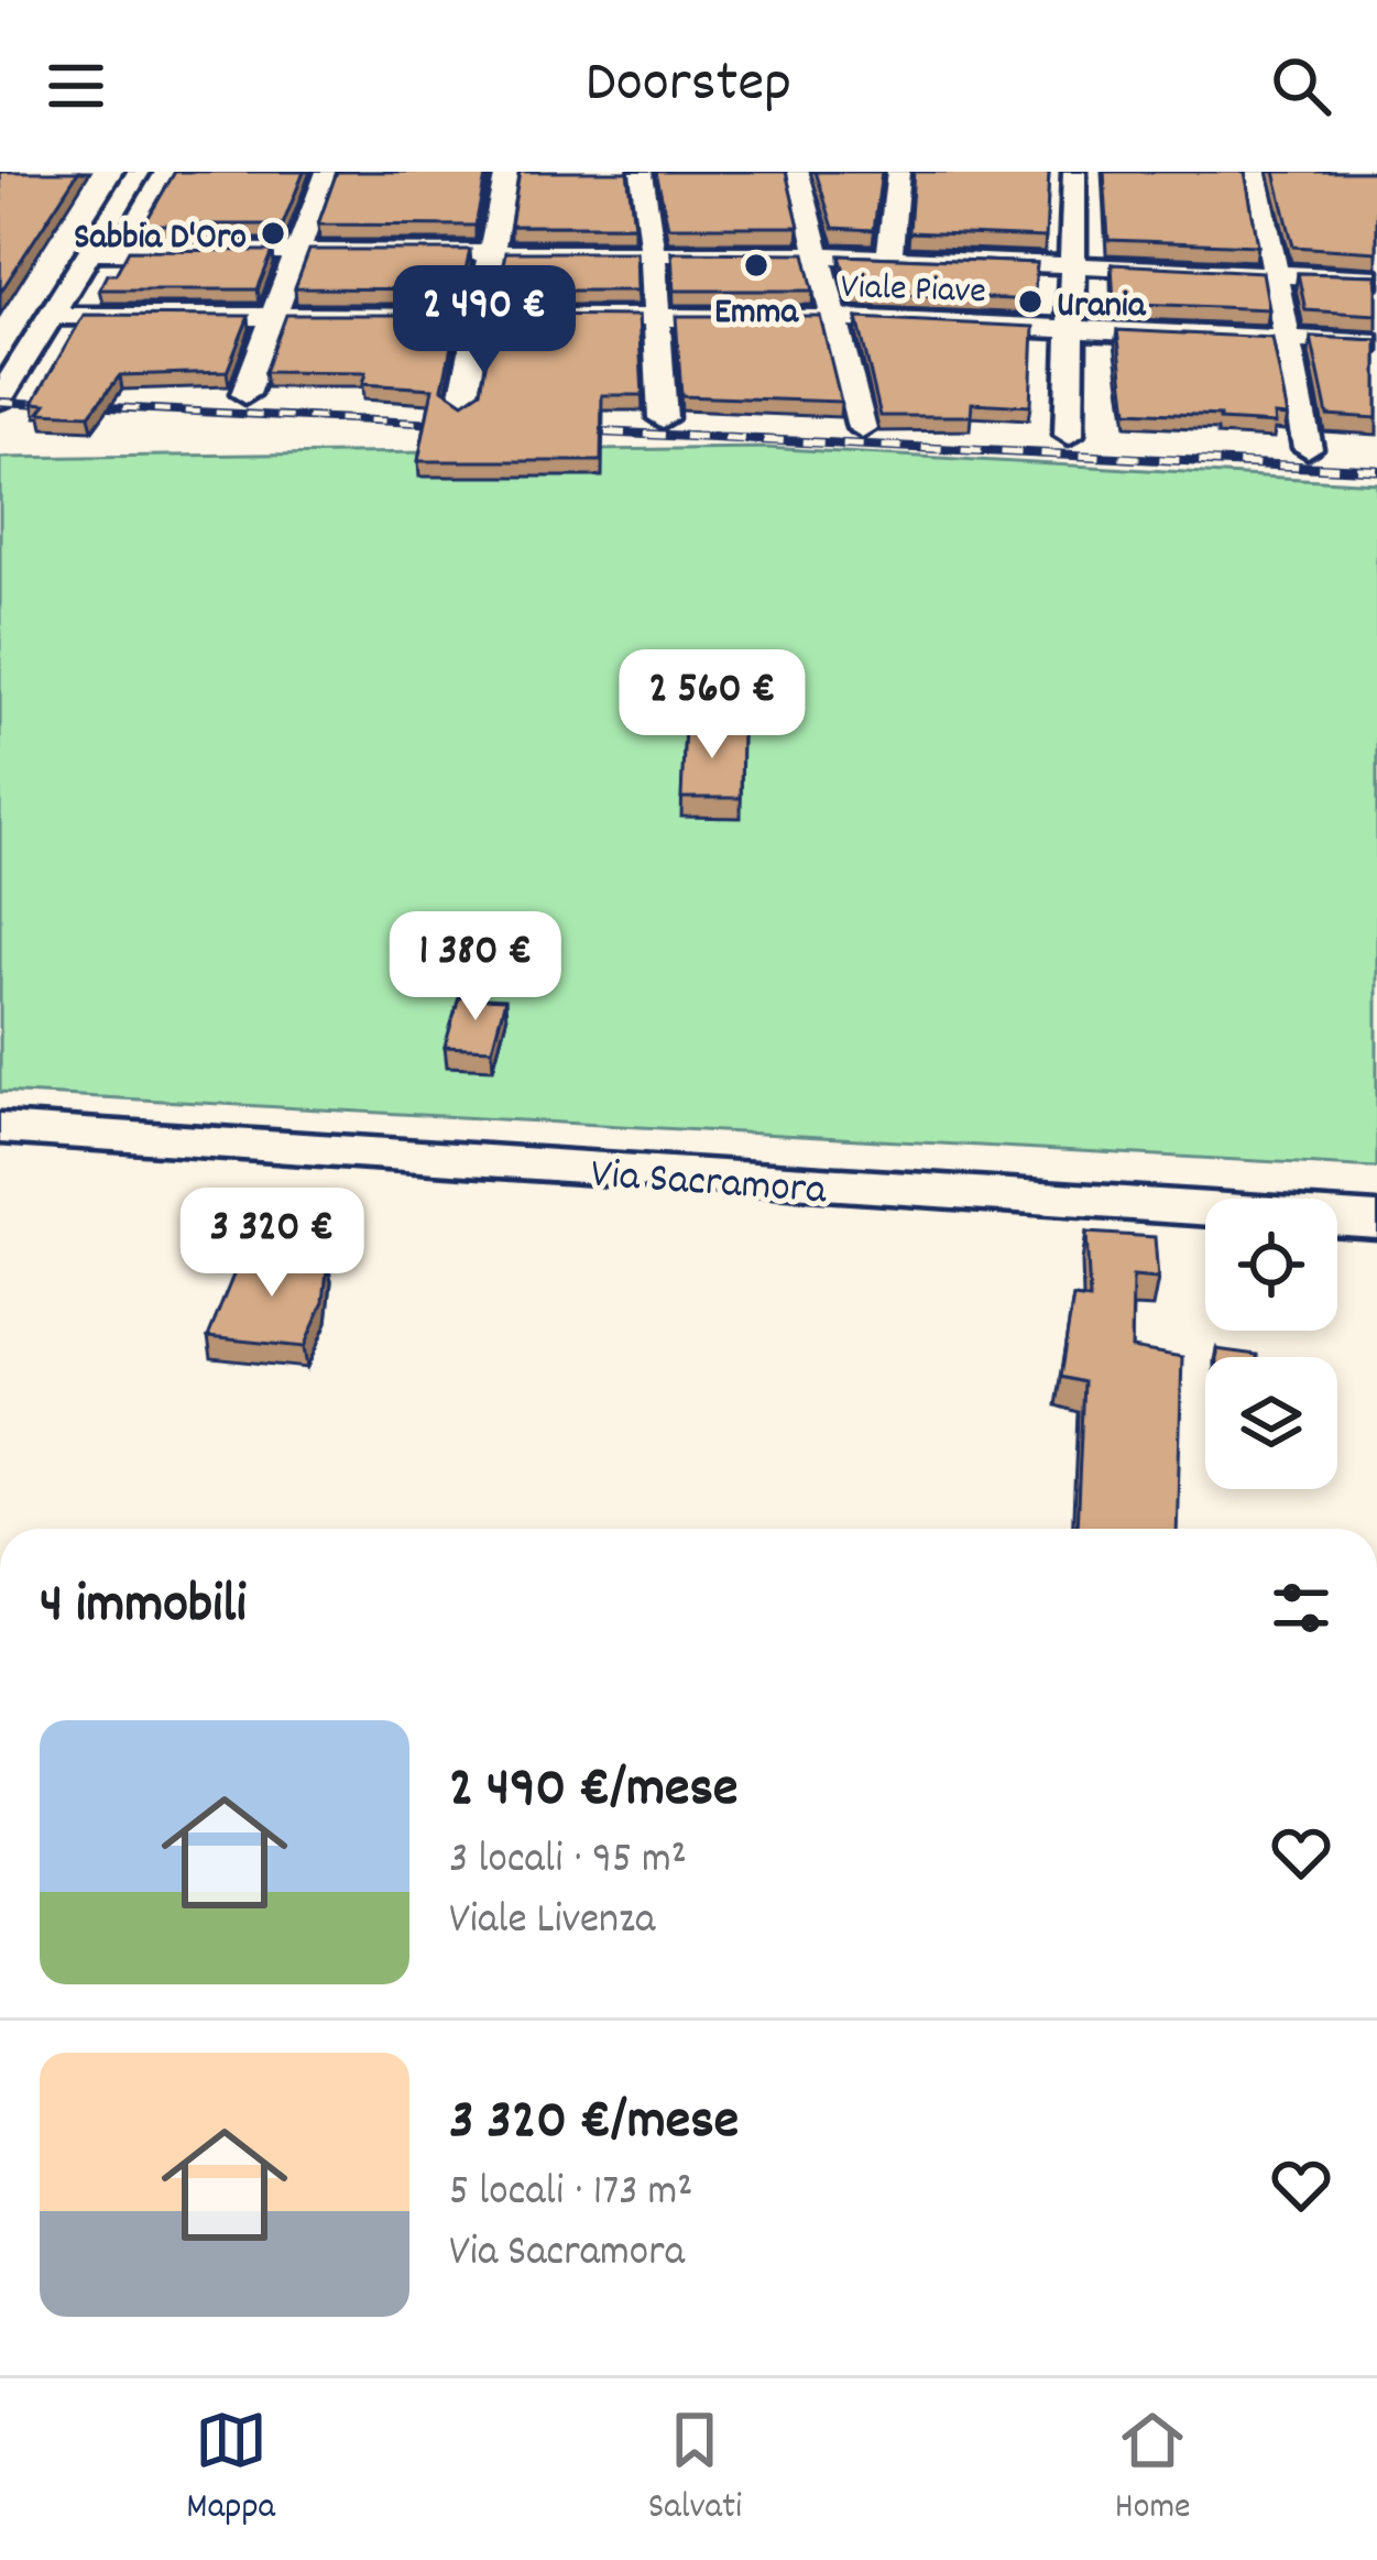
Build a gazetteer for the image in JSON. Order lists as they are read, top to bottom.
{
  "streets": {
    "street": ["Viale Piave", "Via Sacramora"]
  },
  "places": ["Sabbia D'Oro", "Emma", "Urania"],
  "page": {
    "header": "Doorstep",
    "price": [
      "2 490 €",
      "2 560 €",
      "1 380 €",
      "3 320 €"
    ],
    "heading": "4 immobili",
    "list": [
      {
        "name": "2 490 €/mese",
        "note": "3 locali · 95 m² · Viale Livenza"
      },
      {
        "name": "3 320 €/mese",
        "note": "5 locali · 173 m² · Via Sacramora"
      }
    ],
    "tabs": ["Mappa", "Salvati", "Home"]
  }
}
